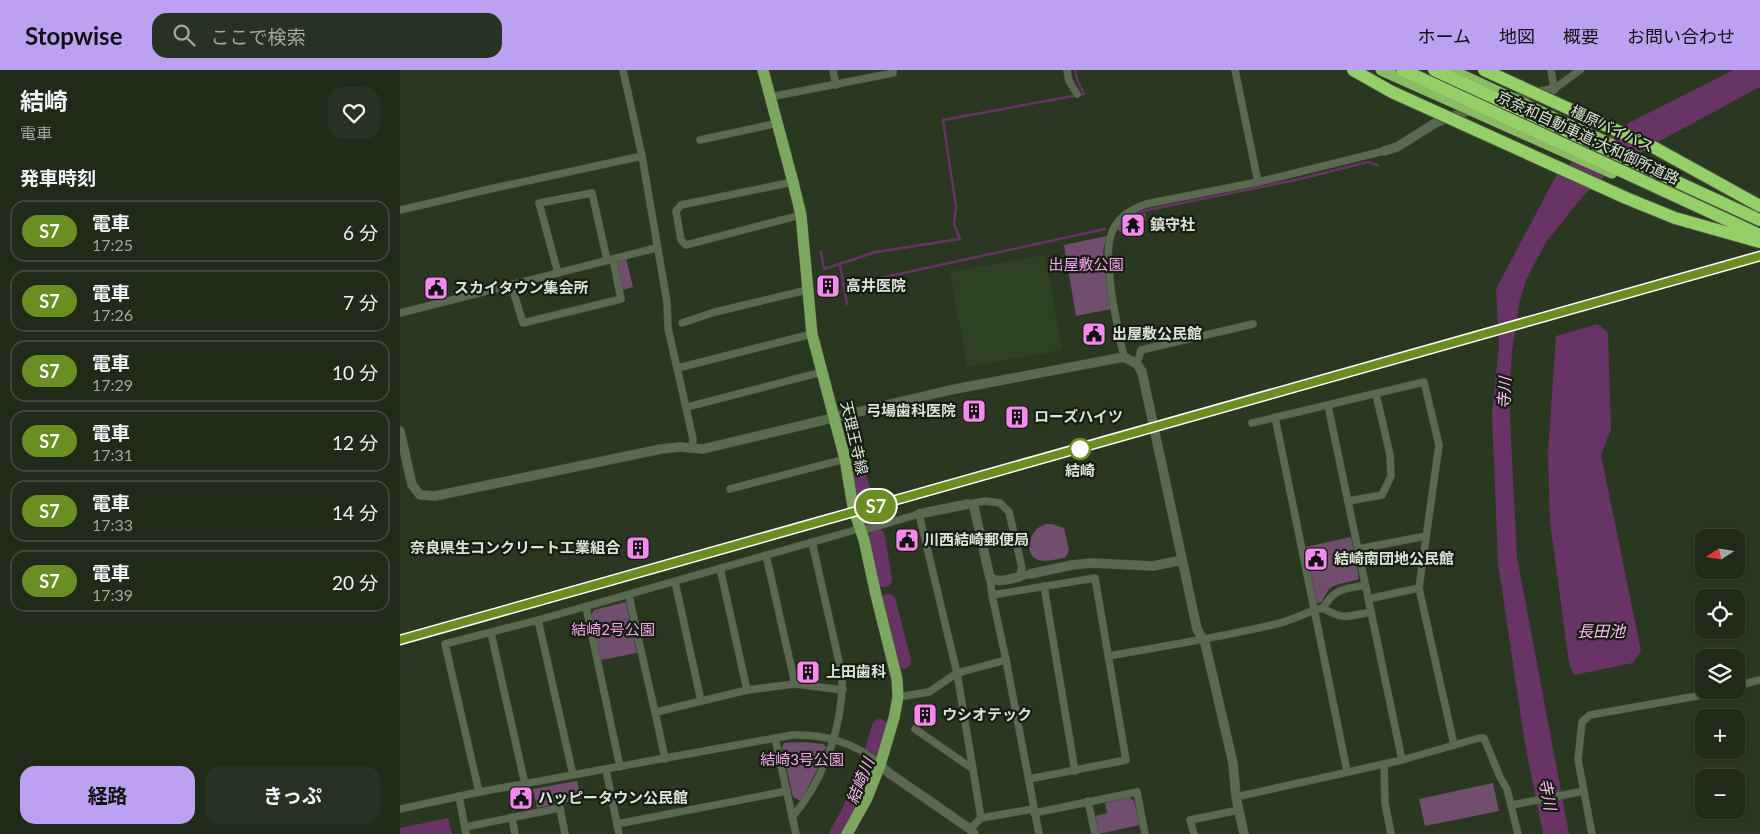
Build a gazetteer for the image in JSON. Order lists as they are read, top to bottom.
{
  "streets": {
    "highway": ["橿原バイパス", "京奈和自動車道;大和御所道路"],
    "main road": ["天理王寺線"]
  },
  "water": ["寺川", "長田池", "結崎川"],
  "parks": ["出屋敷公園", "結崎2号公園", "結崎3号公園"],
  "places": {
    "temple": ["鎮守社"],
    "building": [
      "高井医院",
      "弓場歯科医院",
      "ローズハイツ",
      "奈良県生コンクリート工業組合",
      "上田歯科",
      "ウシオテック"
    ],
    "public building": [
      "スカイタウン集会所",
      "出屋敷公民館",
      "川西結崎郵便局",
      "結崎南団地公民館",
      "ハッピータウン公民館"
    ],
    "other": ["結崎"]
  },
  "north": "left",
  "page": {
    "header": "Stopwise",
    "search": "ここで検索",
    "nav": [
      "ホーム",
      "地図",
      "概要",
      "お問い合わせ"
    ],
    "heading": [
      ["結崎", "電車"],
      "発車時刻"
    ],
    "on_map": "S7",
    "list": [
      {
        "mark": "S7",
        "name": "電車",
        "note": "17:25",
        "value": "6 分"
      },
      {
        "mark": "S7",
        "name": "電車",
        "note": "17:26",
        "value": "7 分"
      },
      {
        "mark": "S7",
        "name": "電車",
        "note": "17:29",
        "value": "10 分"
      },
      {
        "mark": "S7",
        "name": "電車",
        "note": "17:31",
        "value": "12 分"
      },
      {
        "mark": "S7",
        "name": "電車",
        "note": "17:33",
        "value": "14 分"
      },
      {
        "mark": "S7",
        "name": "電車",
        "note": "17:39",
        "value": "20 分"
      }
    ],
    "map_buttons": ["+", "−"],
    "buttons": ["経路", "きっぷ"]
  }
}
